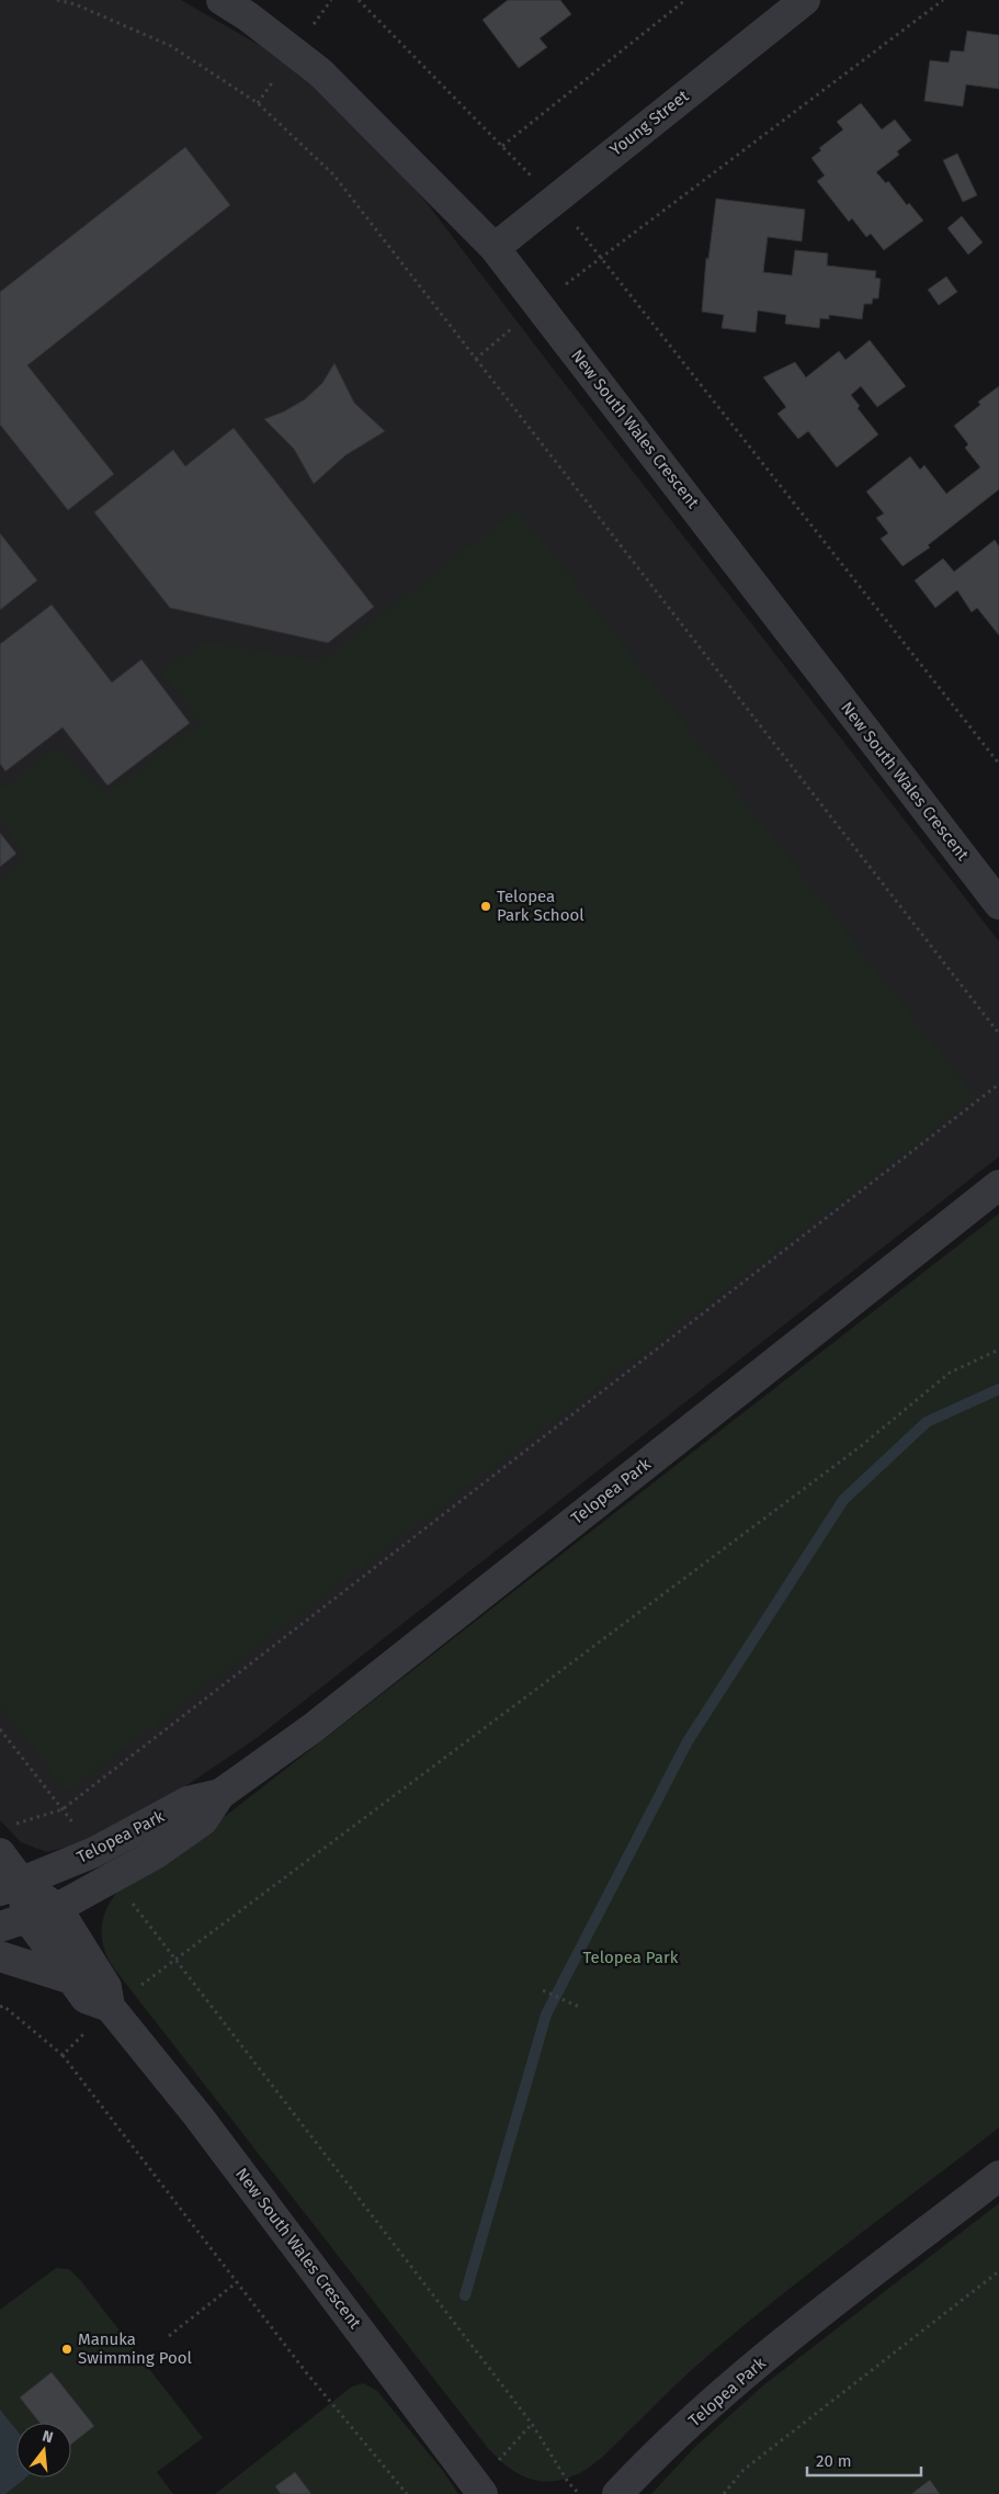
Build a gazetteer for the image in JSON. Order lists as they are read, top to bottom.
{
  "streets": {
    "street": ["Young Street", "New South Wales Crescent", "Telopea Park"]
  },
  "crossings": [
    ["Young Street", "New South Wales Crescent"],
    ["New South Wales Crescent", "Telopea Park"]
  ],
  "parks": ["Telopea Park"],
  "places": ["Telopea Park School", "Manuka Swimming Pool"],
  "scale_bar": "20 m",
  "north": "top"
}
